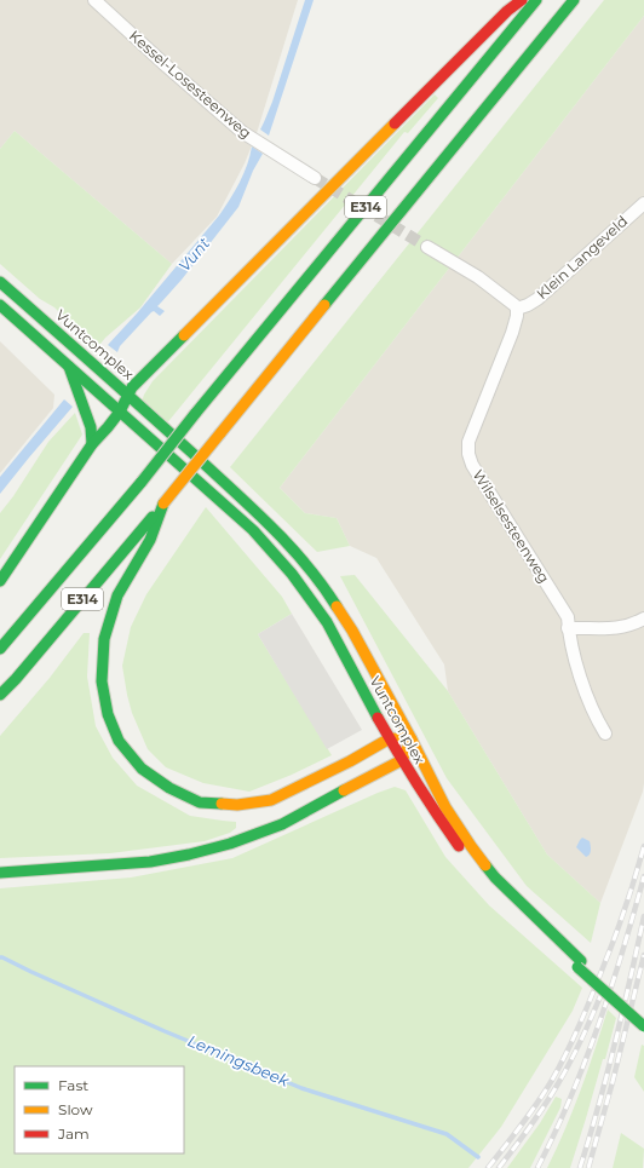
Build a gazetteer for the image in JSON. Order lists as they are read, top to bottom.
{
  "streets": {
    "main road": ["E314", "Vuntcomplex"],
    "street": ["Kessel-Losesteenweg", "Klein Langeveld", "Wilselsesteenweg"]
  },
  "crossings": [
    ["Klein Langeveld", "Wilselsesteenweg"]
  ],
  "water": ["Vunt", "Lemingsbeek"],
  "legend": ["Fast", "Slow", "Jam"]
}
